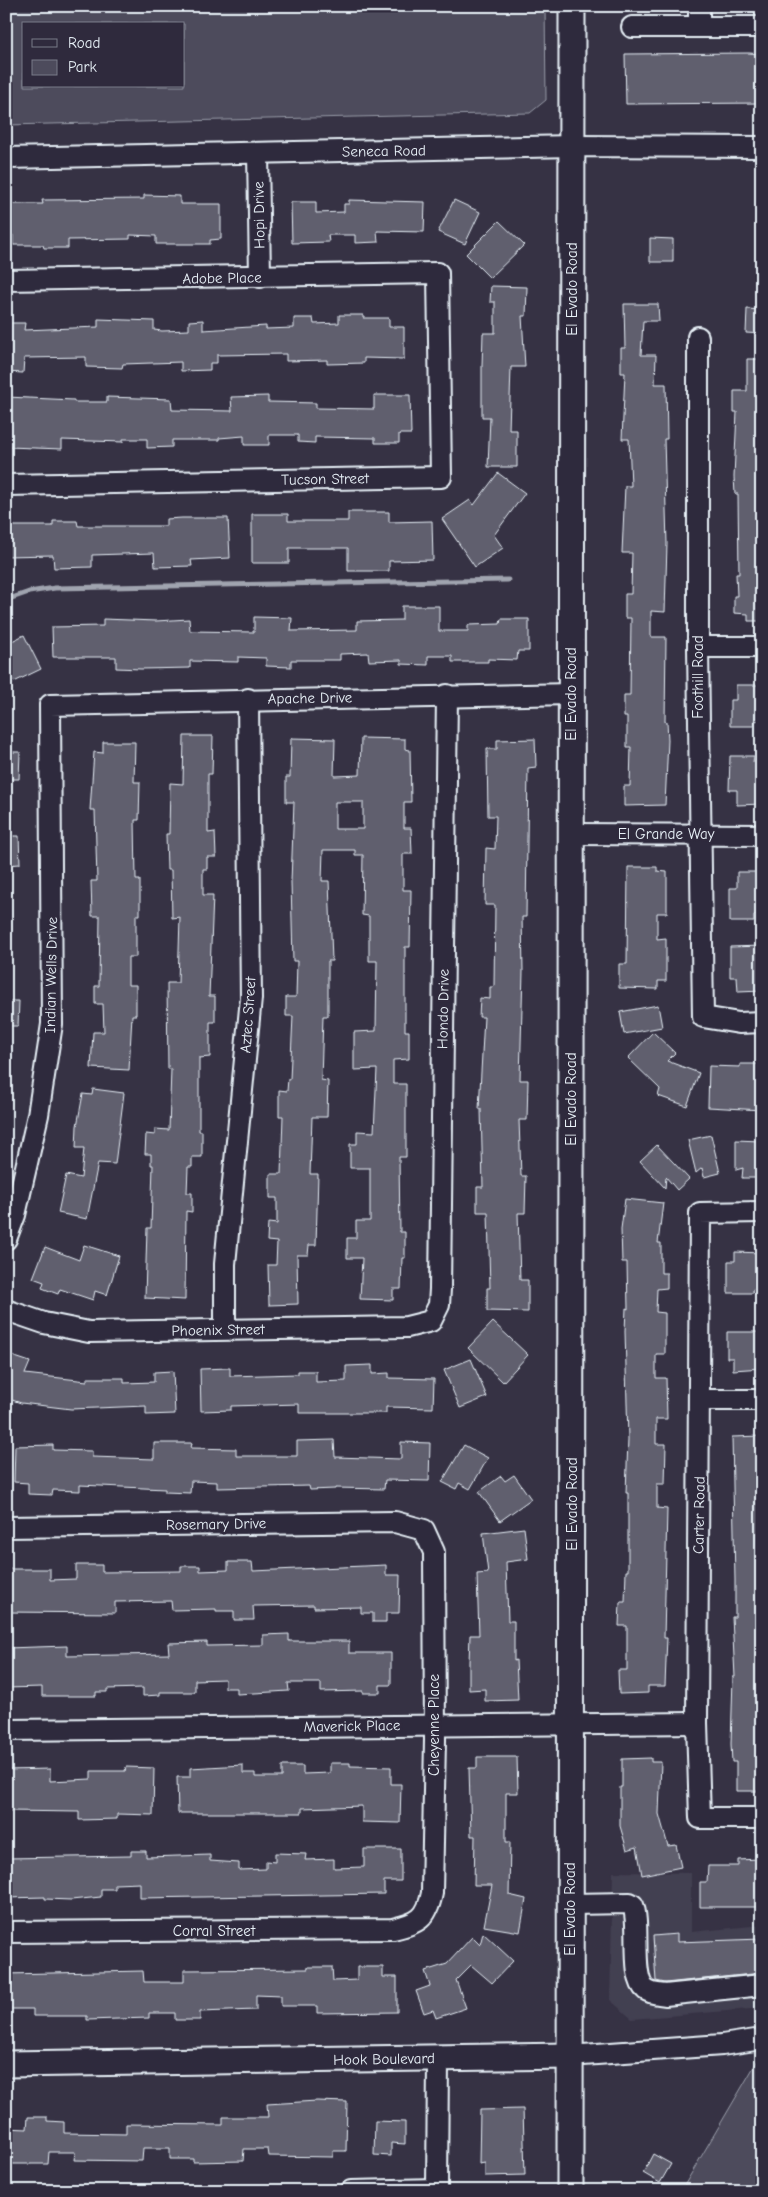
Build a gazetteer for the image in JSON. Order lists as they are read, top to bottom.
{
  "streets": {
    "main road": ["El Evado Road", "Hook Boulevard"],
    "street": [
      "Seneca Road",
      "Hopi Drive",
      "Adobe Place",
      "Tucson Street",
      "Foothill Road",
      "Apache Drive",
      "El Grande Way",
      "Indian Wells Drive",
      "Hondo Drive",
      "Aztec Street",
      "Phoenix Street",
      "Carter Road",
      "Rosemary Drive",
      "Cheyenne Place",
      "Maverick Place",
      "Corral Street"
    ]
  },
  "crossings": [
    ["Seneca Road", "Hopi Drive"],
    ["Seneca Road", "El Evado Road"],
    ["Hopi Drive", "Adobe Place"],
    ["Adobe Place", "Tucson Street"],
    ["El Evado Road", "Apache Drive"],
    ["El Evado Road", "El Grande Way"],
    ["El Evado Road", "Maverick Place"],
    ["El Evado Road", "Hook Boulevard"],
    ["Foothill Road", "El Grande Way"],
    ["Apache Drive", "Indian Wells Drive"],
    ["Apache Drive", "Hondo Drive"],
    ["Apache Drive", "Aztec Street"],
    ["Hondo Drive", "Phoenix Street"],
    ["Aztec Street", "Phoenix Street"],
    ["Carter Road", "Maverick Place"],
    ["Rosemary Drive", "Cheyenne Place"],
    ["Cheyenne Place", "Maverick Place"],
    ["Cheyenne Place", "Corral Street"]
  ],
  "legend": ["Road", "Park"]
}
